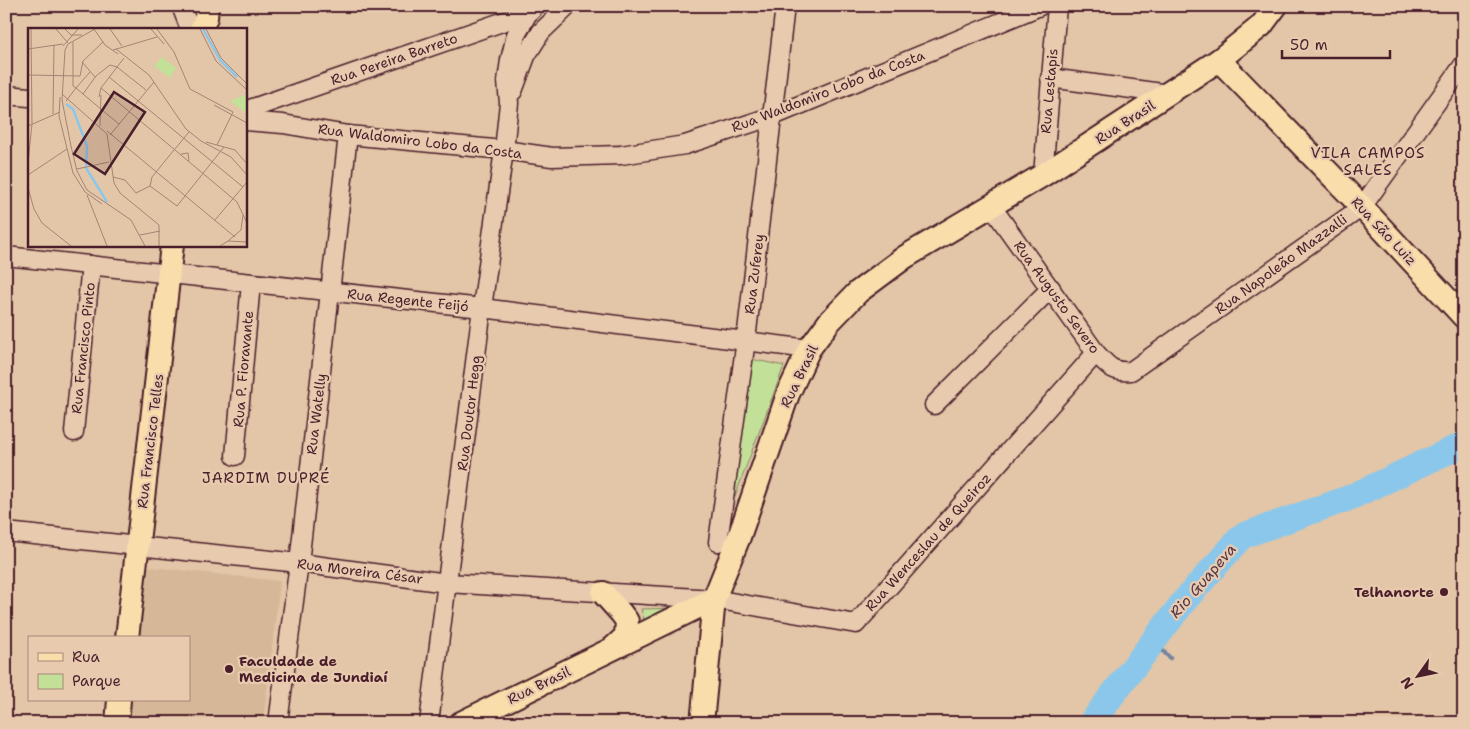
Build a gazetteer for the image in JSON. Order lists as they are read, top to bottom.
{
  "streets": {
    "main road": ["Rua Brasil", "Rua São Luiz", "Rua Francisco Telles"],
    "street": [
      "Rua Pereira Barreto",
      "Rua Waldomiro Lobo da Costa",
      "Rua Lestapis",
      "Rua Napoleão Mazzalli",
      "Rua Zuferey",
      "Rua Augusto Severo",
      "Rua Regente Feijó",
      "Rua Francisco Pinto",
      "Rua P. Fioravante",
      "Rua Doutor Hegg",
      "Rua Watelly",
      "Rua Wenceslau de Queiroz",
      "Rua Moreira César"
    ]
  },
  "crossings": [
    ["Rua Pereira Barreto", "Rua Waldomiro Lobo da Costa"],
    ["Rua Pereira Barreto", "Rua Doutor Hegg"],
    ["Rua Waldomiro Lobo da Costa", "Rua Zuferey"],
    ["Rua Waldomiro Lobo da Costa", "Rua Doutor Hegg"],
    ["Rua Waldomiro Lobo da Costa", "Rua Watelly"],
    ["Rua Lestapis", "Rua Brasil"],
    ["Rua Brasil", "Rua São Luiz"],
    ["Rua Brasil", "Rua Augusto Severo"],
    ["Rua Brasil", "Rua Regente Feijó"],
    ["Rua Brasil", "Rua Wenceslau de Queiroz"],
    ["Rua Brasil", "Rua Moreira César"],
    ["Rua São Luiz", "Rua Napoleão Mazzalli"],
    ["Rua Napoleão Mazzalli", "Rua Augusto Severo"],
    ["Rua Zuferey", "Rua Regente Feijó"],
    ["Rua Augusto Severo", "Rua Wenceslau de Queiroz"],
    ["Rua Regente Feijó", "Rua Francisco Pinto"],
    ["Rua Regente Feijó", "Rua P. Fioravante"],
    ["Rua Regente Feijó", "Rua Doutor Hegg"],
    ["Rua Regente Feijó", "Rua Watelly"],
    ["Rua Regente Feijó", "Rua Francisco Telles"],
    ["Rua Doutor Hegg", "Rua Moreira César"],
    ["Rua Watelly", "Rua Moreira César"],
    ["Rua Francisco Telles", "Rua Moreira César"],
    ["Rua Wenceslau de Queiroz", "Rua Moreira César"]
  ],
  "districts": ["VILA CAMPOS SALES", "JARDIM DUPRÉ"],
  "water": ["Rio Guapeva"],
  "places": ["Telhanorte", "Faculdade de Medicina de Jundiaí"],
  "legend": ["Rua", "Parque"],
  "scale_bar": "50 m",
  "north": "bottom left"
}
